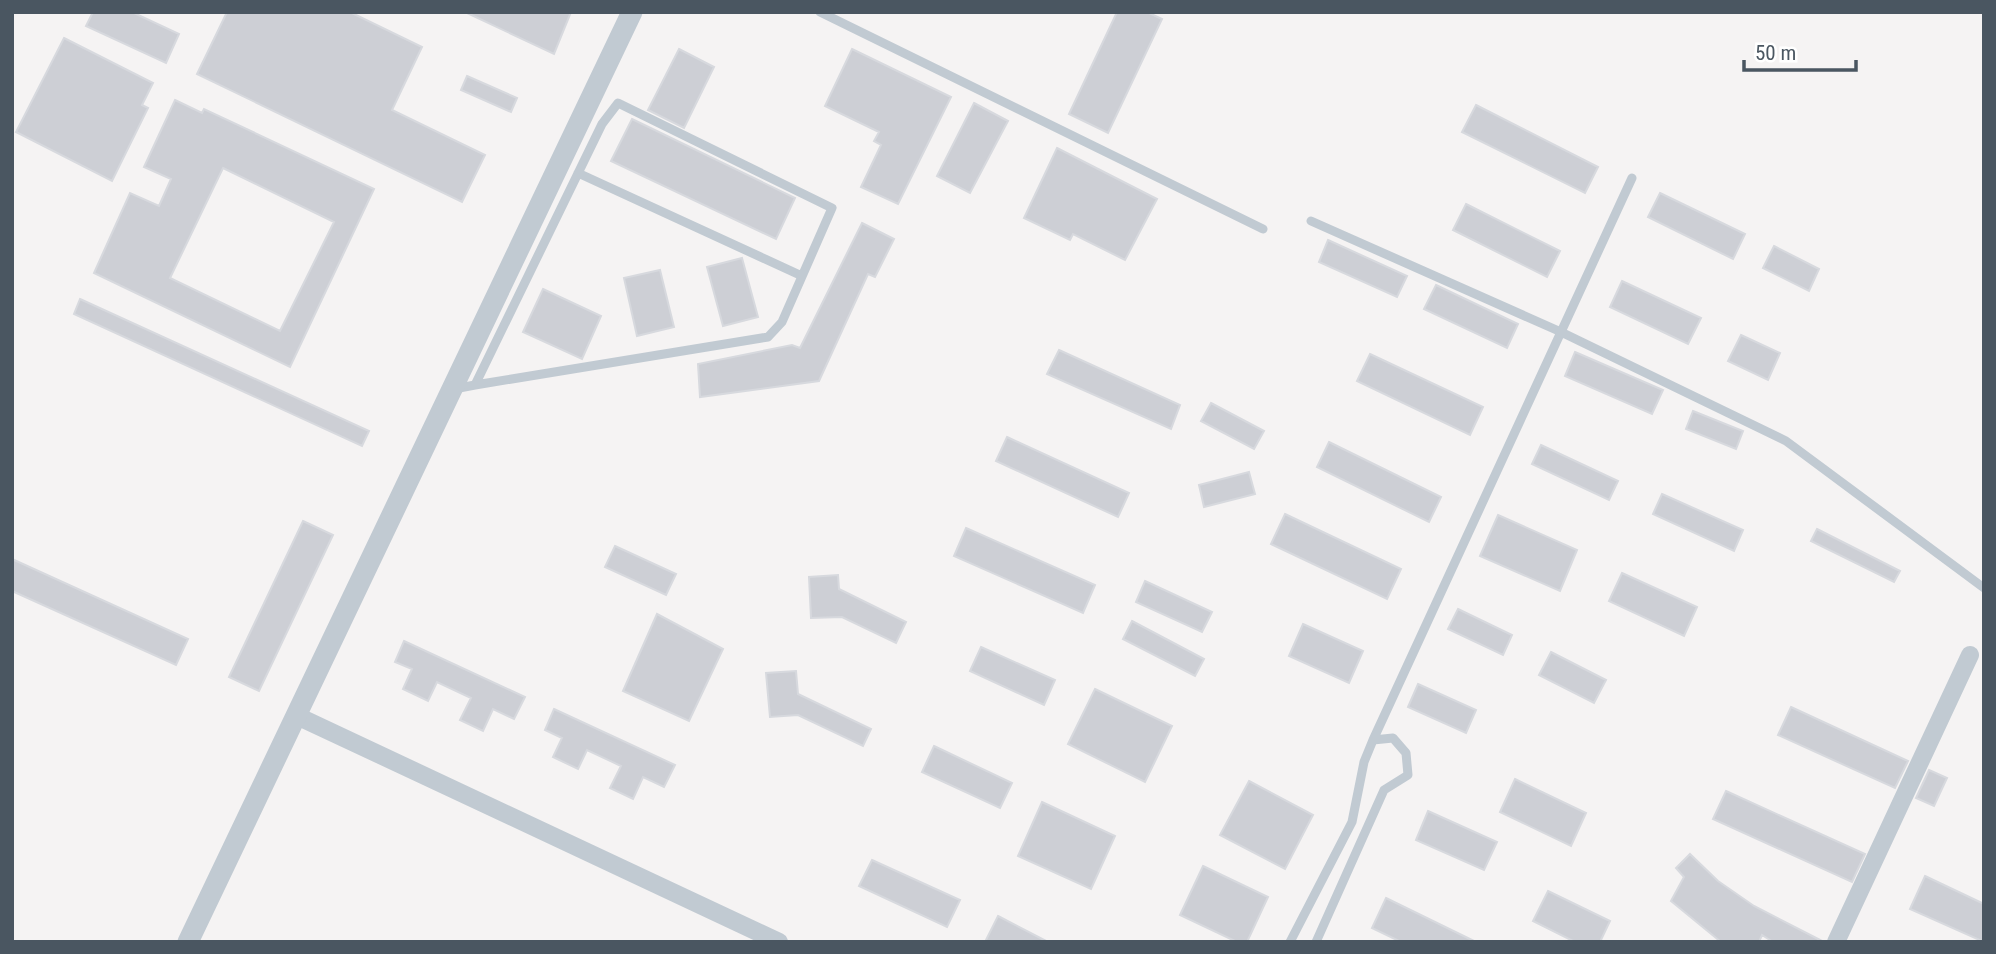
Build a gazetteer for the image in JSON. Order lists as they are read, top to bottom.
{
  "scale_bar": "50 m"
}
